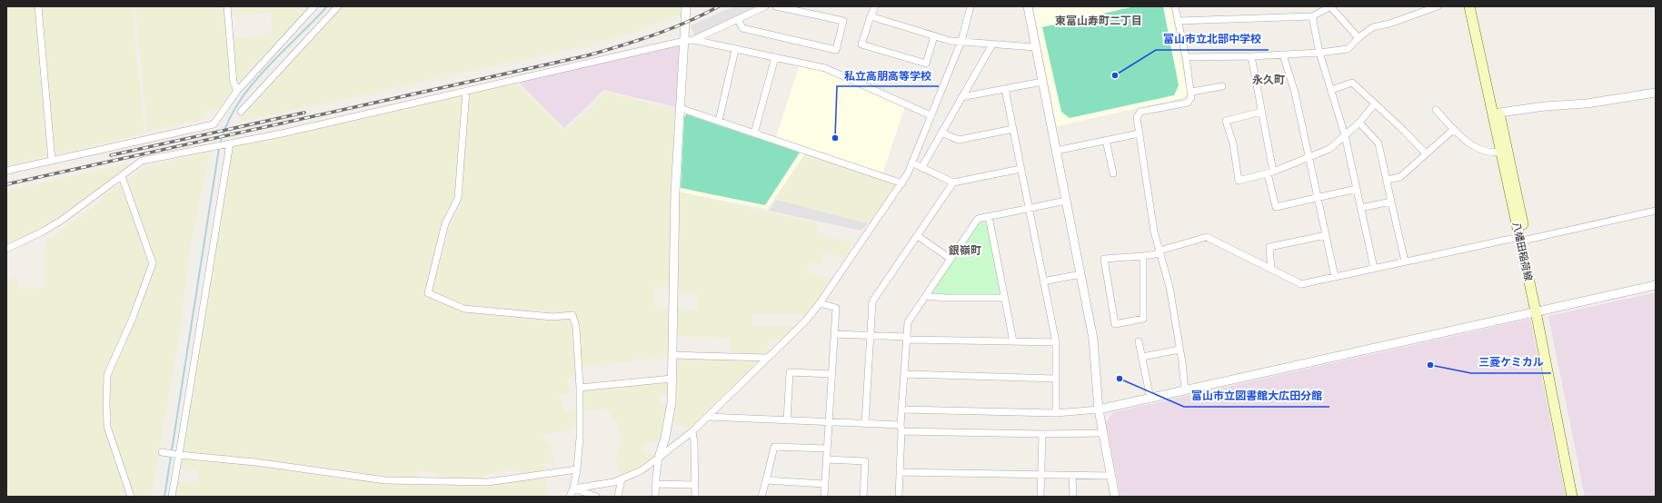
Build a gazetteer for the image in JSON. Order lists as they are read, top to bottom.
{
  "streets": {
    "main road": ["八幡田稲荷線"]
  },
  "districts": ["東富山寿町二丁目", "永久町", "銀嶺町"],
  "places": [
    "富山市立北部中学校",
    "私立高朋高等学校",
    "三菱ケミカル",
    "富山市立図書館大広田分館"
  ]
}
